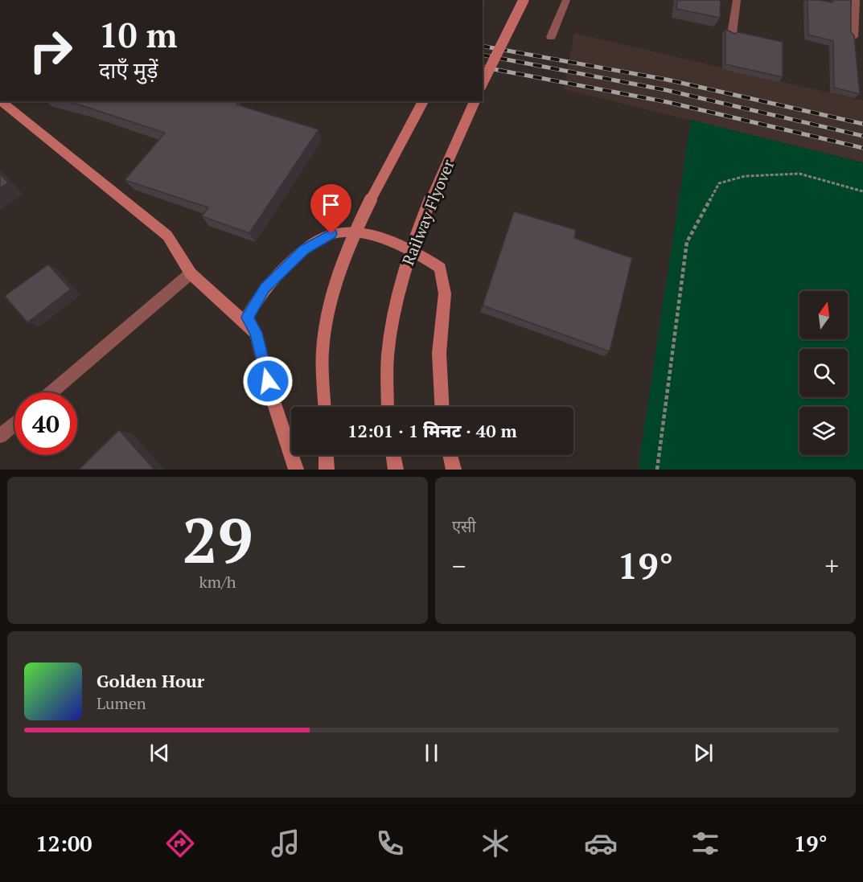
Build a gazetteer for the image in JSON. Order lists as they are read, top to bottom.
{
  "streets": {
    "street": ["Railway Flyover"]
  },
  "north": "top",
  "page": {
    "turn": ["10 m", "दाएँ मुड़ें"],
    "limit": "40",
    "trip": "12:01 · 1 मिनट · 40 m",
    "tile": [
      ["29", "km/h"],
      "एसी"
    ],
    "heat": ["−", "19°", "+"],
    "song": ["Golden Hour", "Lumen"],
    "tabs": ["12:00", "19°"]
  }
}
